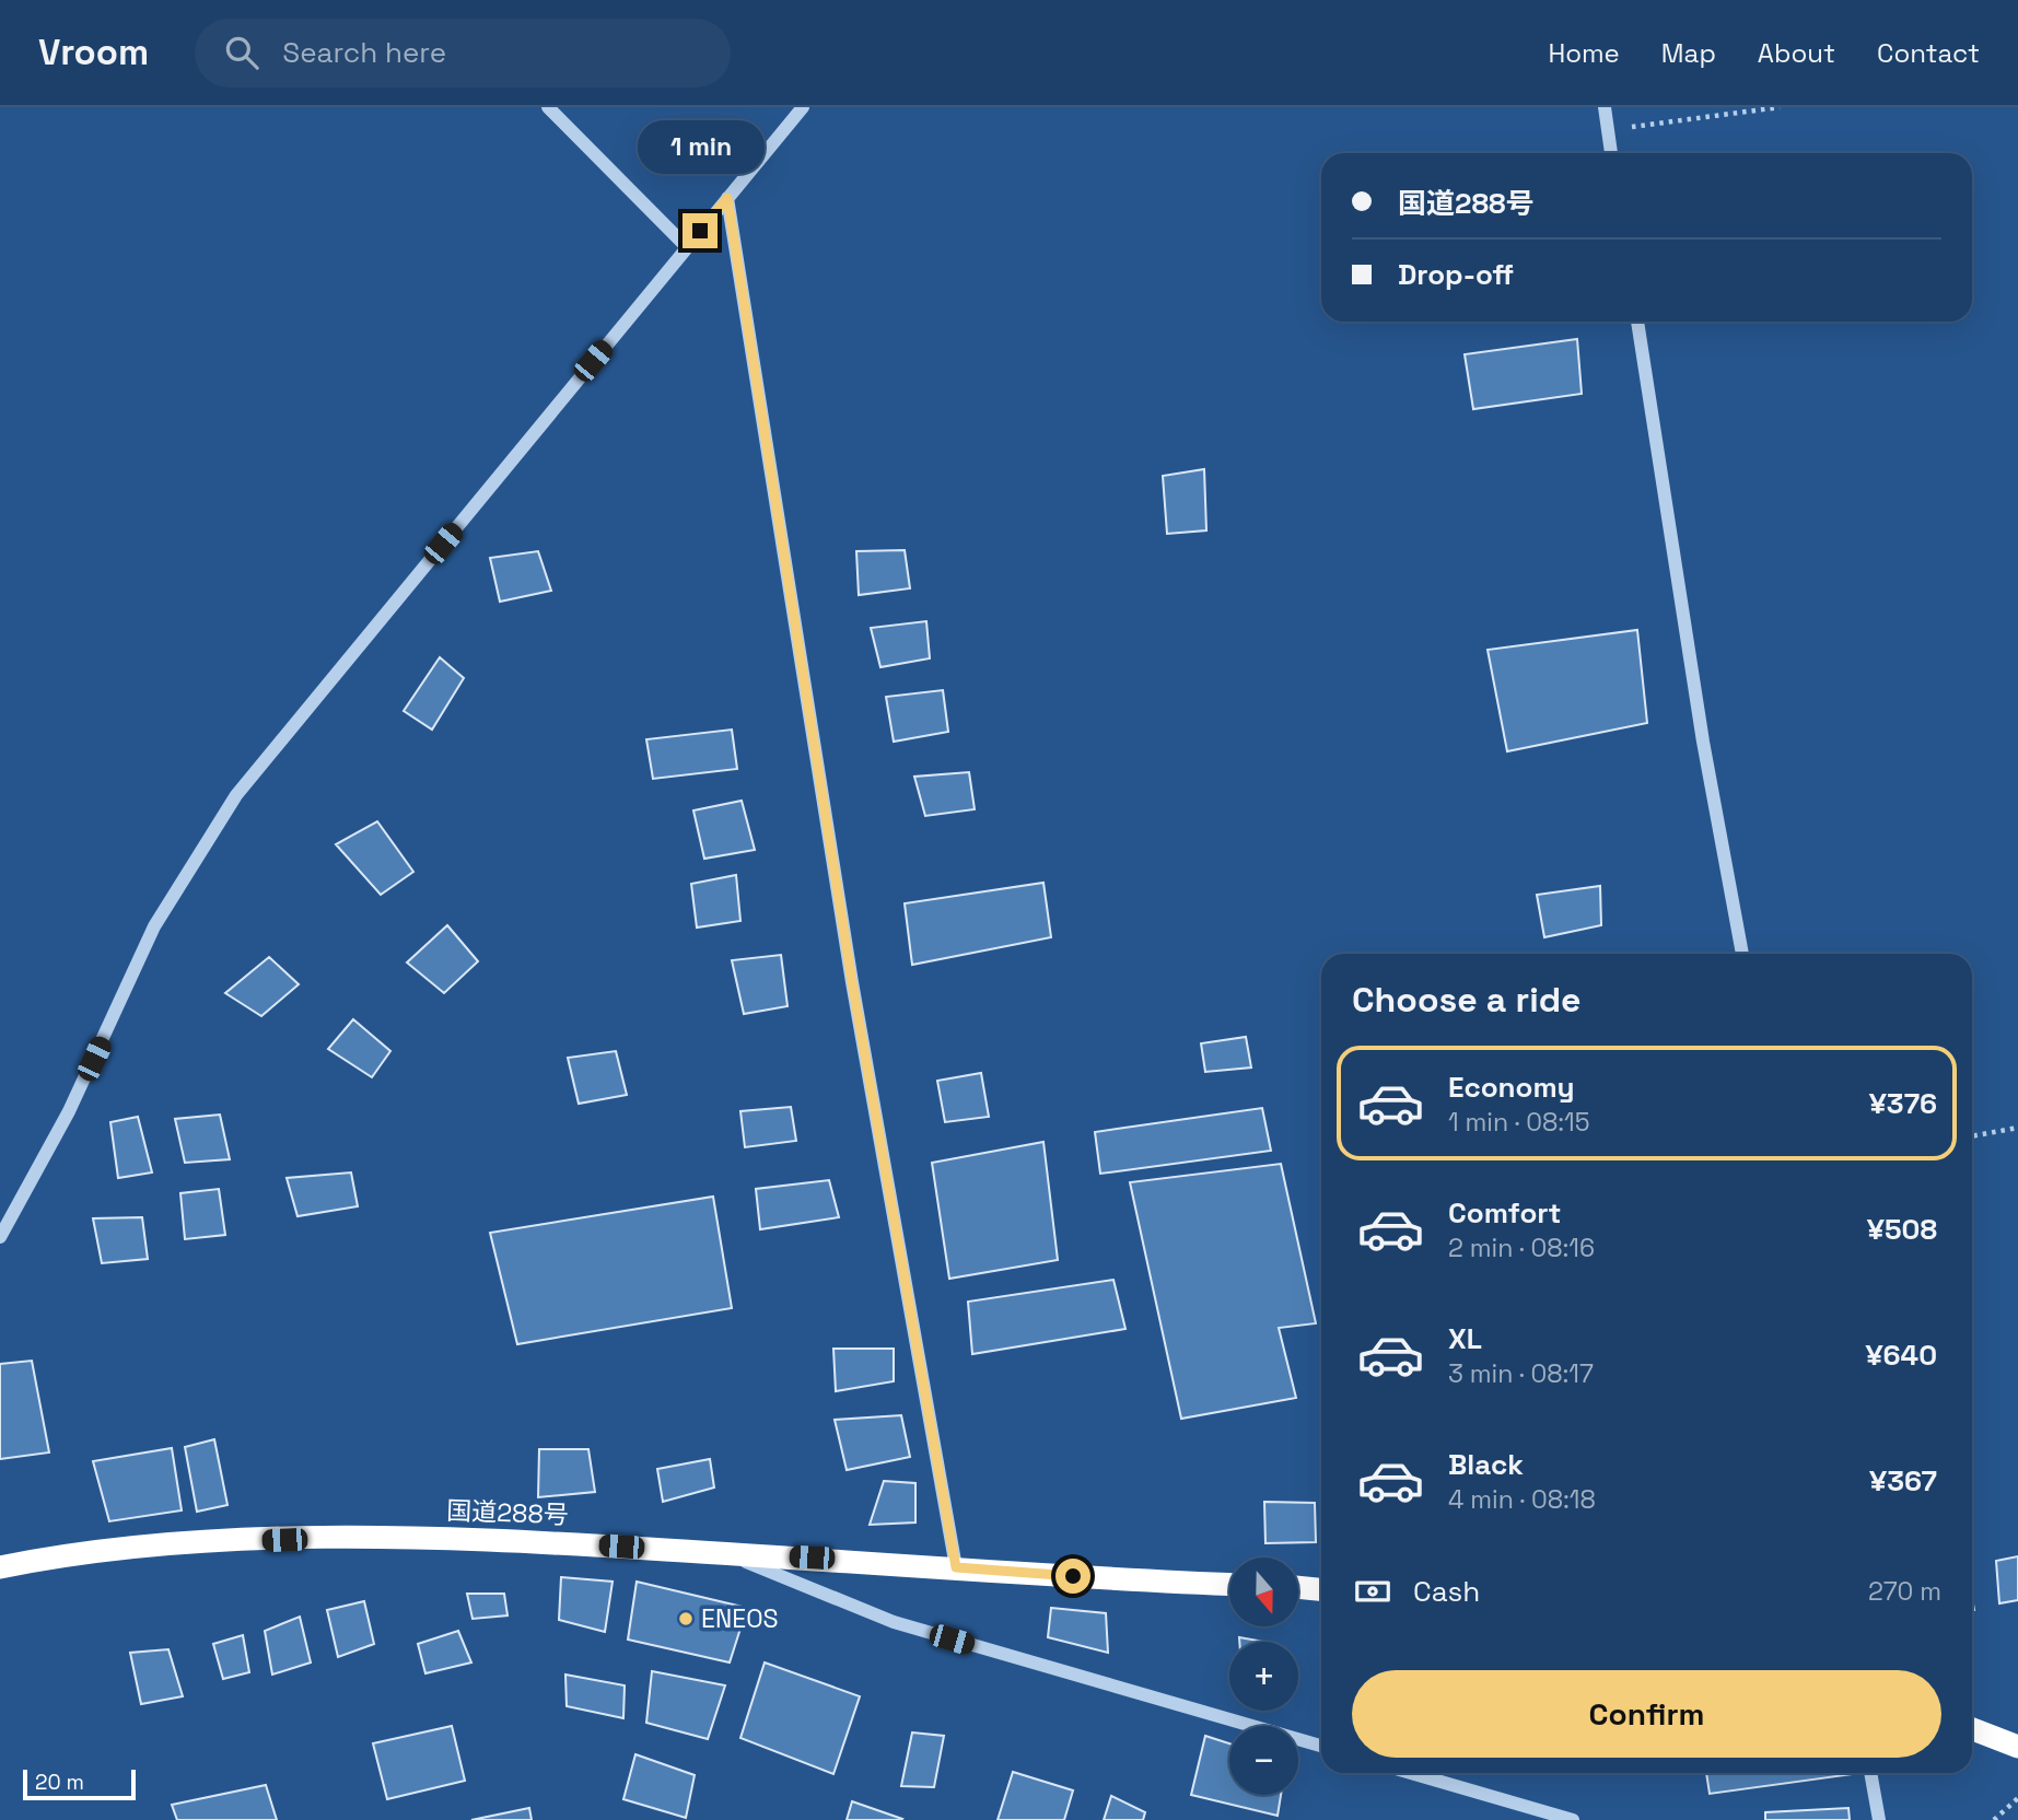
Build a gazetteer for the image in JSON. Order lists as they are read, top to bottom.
{
  "streets": {
    "highway": ["国道288号"]
  },
  "places": ["ENEOS"],
  "scale_bar": "20 m",
  "north": "bottom",
  "page": {
    "header": "Vroom",
    "search": "Search here",
    "nav": [
      "Home",
      "Map",
      "About",
      "Contact"
    ],
    "bubble": "1 min",
    "banner": ["国道288号", "Drop-off"],
    "heading": "Choose a ride",
    "list": [
      {
        "name": "Economy",
        "note": "1 min · 08:15",
        "value": "¥376"
      },
      {
        "name": "Comfort",
        "note": "2 min · 08:16",
        "value": "¥508"
      },
      {
        "name": "XL",
        "note": "3 min · 08:17",
        "value": "¥640"
      },
      {
        "name": "Black",
        "note": "4 min · 08:18",
        "value": "¥367"
      }
    ],
    "pay": ["Cash", "270 m"],
    "map_buttons": ["+", "−"],
    "buttons": "Confirm",
    "scale": "20 m"
  }
}
